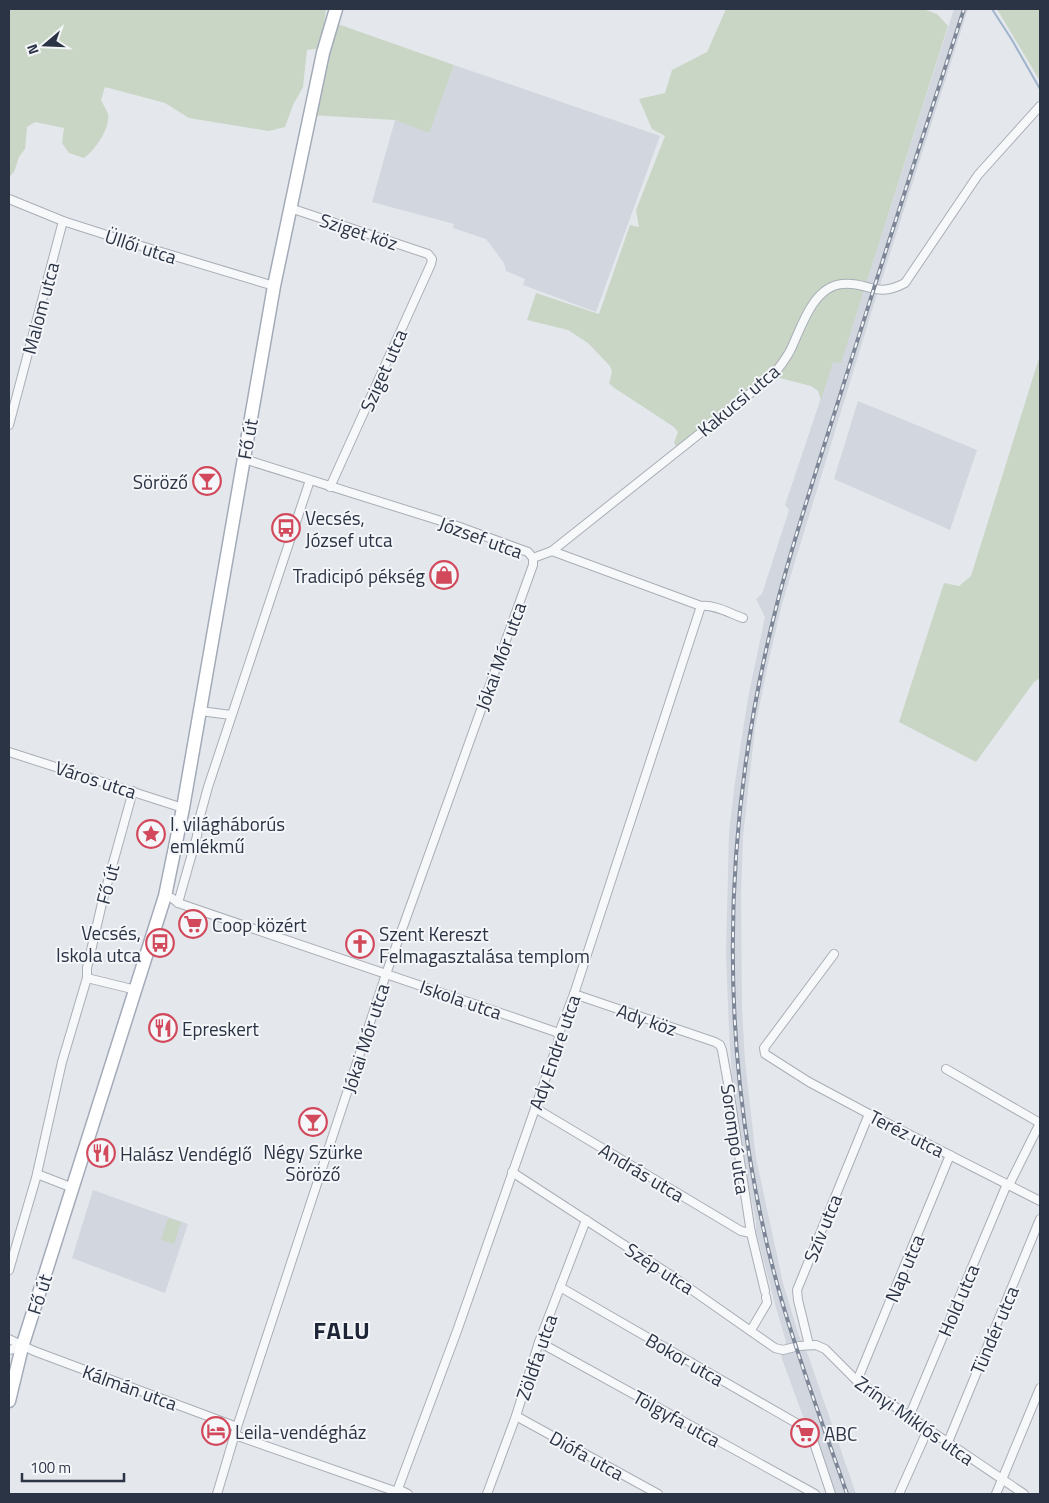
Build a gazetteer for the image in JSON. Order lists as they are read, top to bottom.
{
  "streets": {
    "main road": ["Fő út"],
    "street": [
      "Sziget köz",
      "Üllői utca",
      "Malom utca",
      "Sziget utca",
      "Kakucsi utca",
      "József utca",
      "Jókai Mór utca",
      "Város utca",
      "Iskola utca",
      "Ady köz",
      "Ady Endre utca",
      "Teréz utca",
      "Sorompó utca",
      "András utca",
      "Szív utca",
      "Szép utca",
      "Nap utca",
      "Hold utca",
      "Tündér utca",
      "Zöldfa utca",
      "Bokor utca",
      "Kálmán utca",
      "Tölgyfa utca",
      "Zrínyi Miklós utca",
      "Diófa utca"
    ]
  },
  "crossings": [
    ["Sziget köz", "Sziget utca"],
    ["Sziget köz", "Fő út"],
    ["Üllői utca", "Malom utca"],
    ["Üllői utca", "Fő út"],
    ["Sziget utca", "József utca"],
    ["Kakucsi utca", "József utca"],
    ["Fő út", "József utca"],
    ["Fő út", "Város utca"],
    ["Fő út", "Iskola utca"],
    ["Fő út", "Kálmán utca"],
    ["József utca", "Jókai Mór utca"],
    ["József utca", "Ady Endre utca"],
    ["Jókai Mór utca", "Iskola utca"],
    ["Jókai Mór utca", "Kálmán utca"],
    ["Iskola utca", "Ady Endre utca"],
    ["Ady köz", "Ady Endre utca"],
    ["Ady köz", "Sorompó utca"],
    ["Ady Endre utca", "András utca"],
    ["Ady Endre utca", "Szép utca"],
    ["Teréz utca", "Szív utca"],
    ["Teréz utca", "Nap utca"],
    ["Teréz utca", "Hold utca"],
    ["Sorompó utca", "András utca"],
    ["Sorompó utca", "Szép utca"],
    ["Szív utca", "Szép utca"],
    ["Szív utca", "Zrínyi Miklós utca"],
    ["Szép utca", "Zöldfa utca"],
    ["Szép utca", "Zrínyi Miklós utca"],
    ["Nap utca", "Zrínyi Miklós utca"],
    ["Hold utca", "Zrínyi Miklós utca"],
    ["Tündér utca", "Zrínyi Miklós utca"],
    ["Zöldfa utca", "Bokor utca"],
    ["Zöldfa utca", "Tölgyfa utca"],
    ["Zöldfa utca", "Diófa utca"]
  ],
  "districts": ["FALU"],
  "places": {
    "bar": ["Söröző", "Négy Szürke Söröző"],
    "bus stop": ["Vecsés, József utca", "Vecsés, Iskola utca"],
    "shop": ["Tradicipó pékség"],
    "place": ["I. világháborús emlékmű"],
    "supermarket": ["Coop közért", "ABC"],
    "church": ["Szent Kereszt Felmagasztalása templom"],
    "restaurant": ["Epreskert", "Halász Vendéglő"],
    "hotel": ["Leila-vendégház"]
  },
  "scale_bar": "100 m",
  "north": "left"
}
